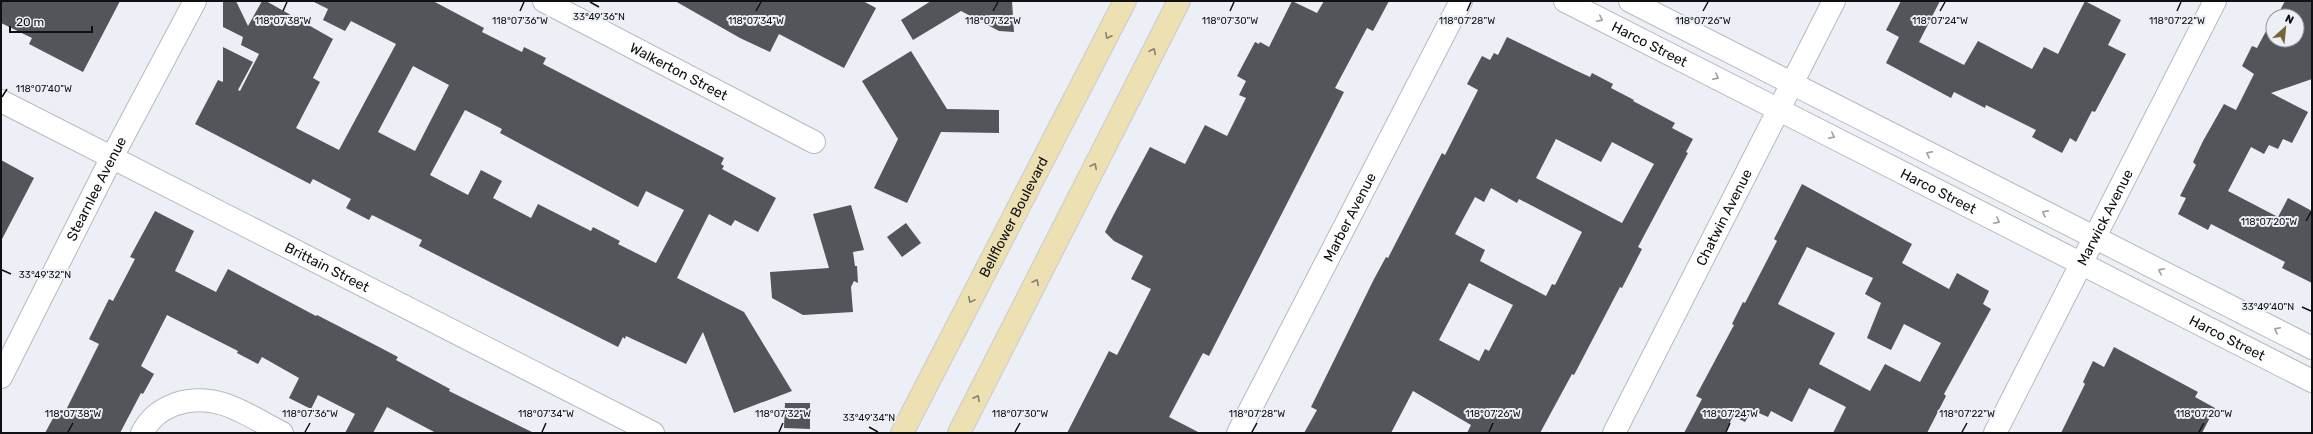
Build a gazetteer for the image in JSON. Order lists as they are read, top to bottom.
{
  "streets": {
    "main road": ["Bellflower Boulevard"],
    "street": [
      "Harco Street",
      "Walkerton Street",
      "Stearnlee Avenue",
      "Marber Avenue",
      "Chatwin Avenue",
      "Marwick Avenue",
      "Brittain Street"
    ]
  },
  "crossings": [
    ["Harco Street", "Chatwin Avenue"],
    ["Harco Street", "Marwick Avenue"],
    ["Stearnlee Avenue", "Brittain Street"]
  ],
  "scale_bar": "20 m",
  "north": "top right",
  "coordinates": [
    "33°49'36\"N",
    "118°07'38\"W",
    "118°07'36\"W",
    "118°07'34\"W",
    "118°07'32\"W",
    "118°07'30\"W",
    "118°07'28\"W",
    "118°07'26\"W",
    "118°07'24\"W",
    "118°07'22\"W",
    "118°07'40\"W",
    "118°07'20\"W",
    "33°49'32\"N",
    "33°49'40\"N",
    "33°49'34\"N"
  ]
}
